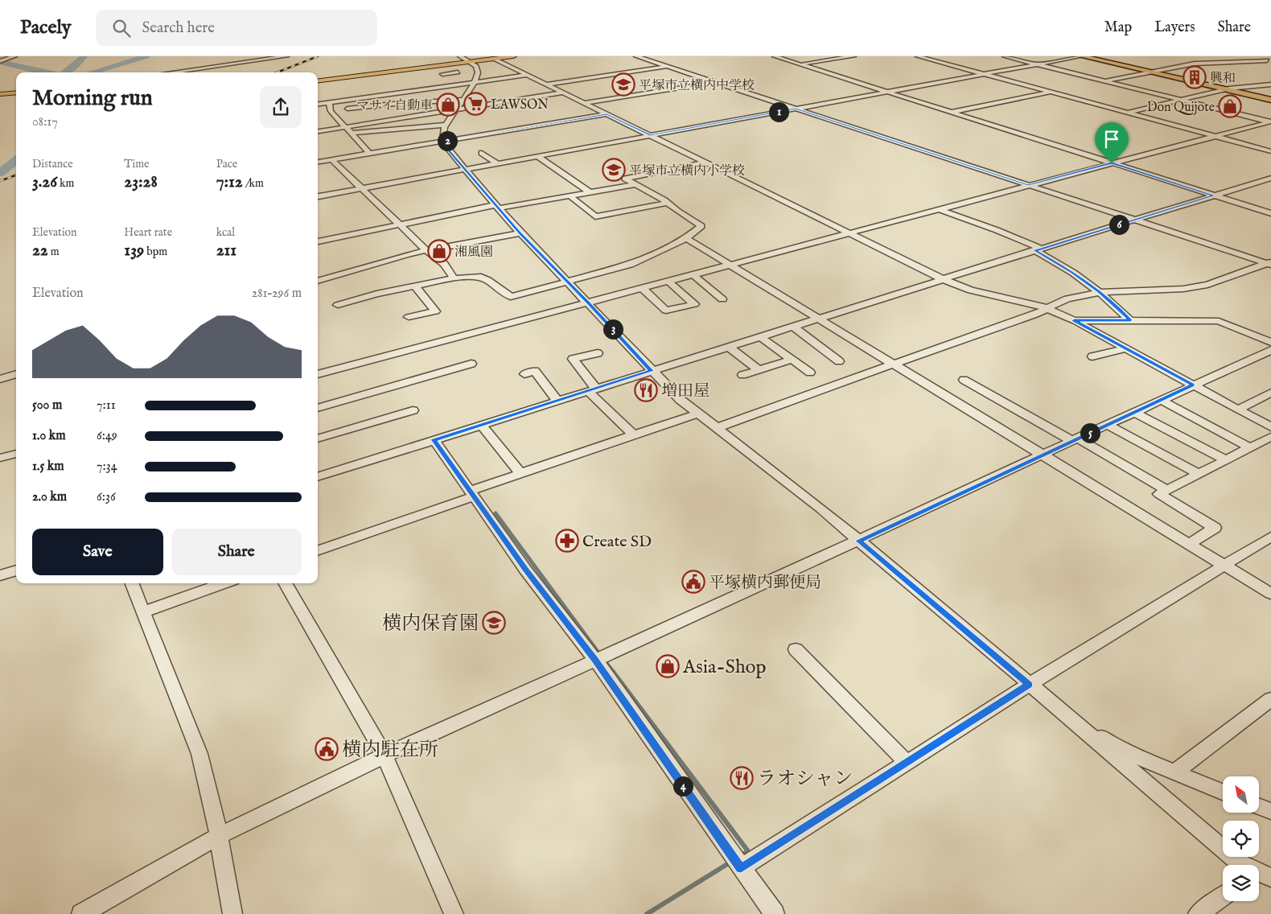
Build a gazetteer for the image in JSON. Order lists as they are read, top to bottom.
{
  "places": {
    "building": ["興和"],
    "school or university": ["平塚市立横内中学校", "平塚市立横内小学校", "横内保育園"],
    "supermarket": ["LAWSON"],
    "shop": [
      "マサイ自動車",
      "Don Quijote",
      "湘風園",
      "Asia-Shop"
    ],
    "restaurant": ["増田屋", "ラオシャン"],
    "pharmacy": ["Create SD"],
    "public building": ["平塚横内郵便局", "横内駐在所"]
  },
  "north": "top left",
  "page": {
    "header": "Pacely",
    "search": "Search here",
    "nav": ["Map", "Layers", "Share"],
    "heading": ["Morning run", "08:17"],
    "pins": [
      "1",
      "2",
      "6",
      "3",
      "5",
      "4"
    ],
    "stats": [
      ["Distance", "3.26 km"],
      ["Time", "23:28"],
      ["Pace", "7:12 /km"],
      ["Elevation", "22 m"],
      ["Heart rate", "139 bpm"],
      ["kcal", "211"]
    ],
    "chart": ["Elevation", "281–296 m"],
    "list": [
      {
        "name": "500 m",
        "note": "7:11"
      },
      {
        "name": "1.0 km",
        "note": "6:49"
      },
      {
        "name": "1.5 km",
        "note": "7:34"
      },
      {
        "name": "2.0 km",
        "note": "6:36"
      }
    ],
    "buttons": ["Save", "Share"]
  }
}
